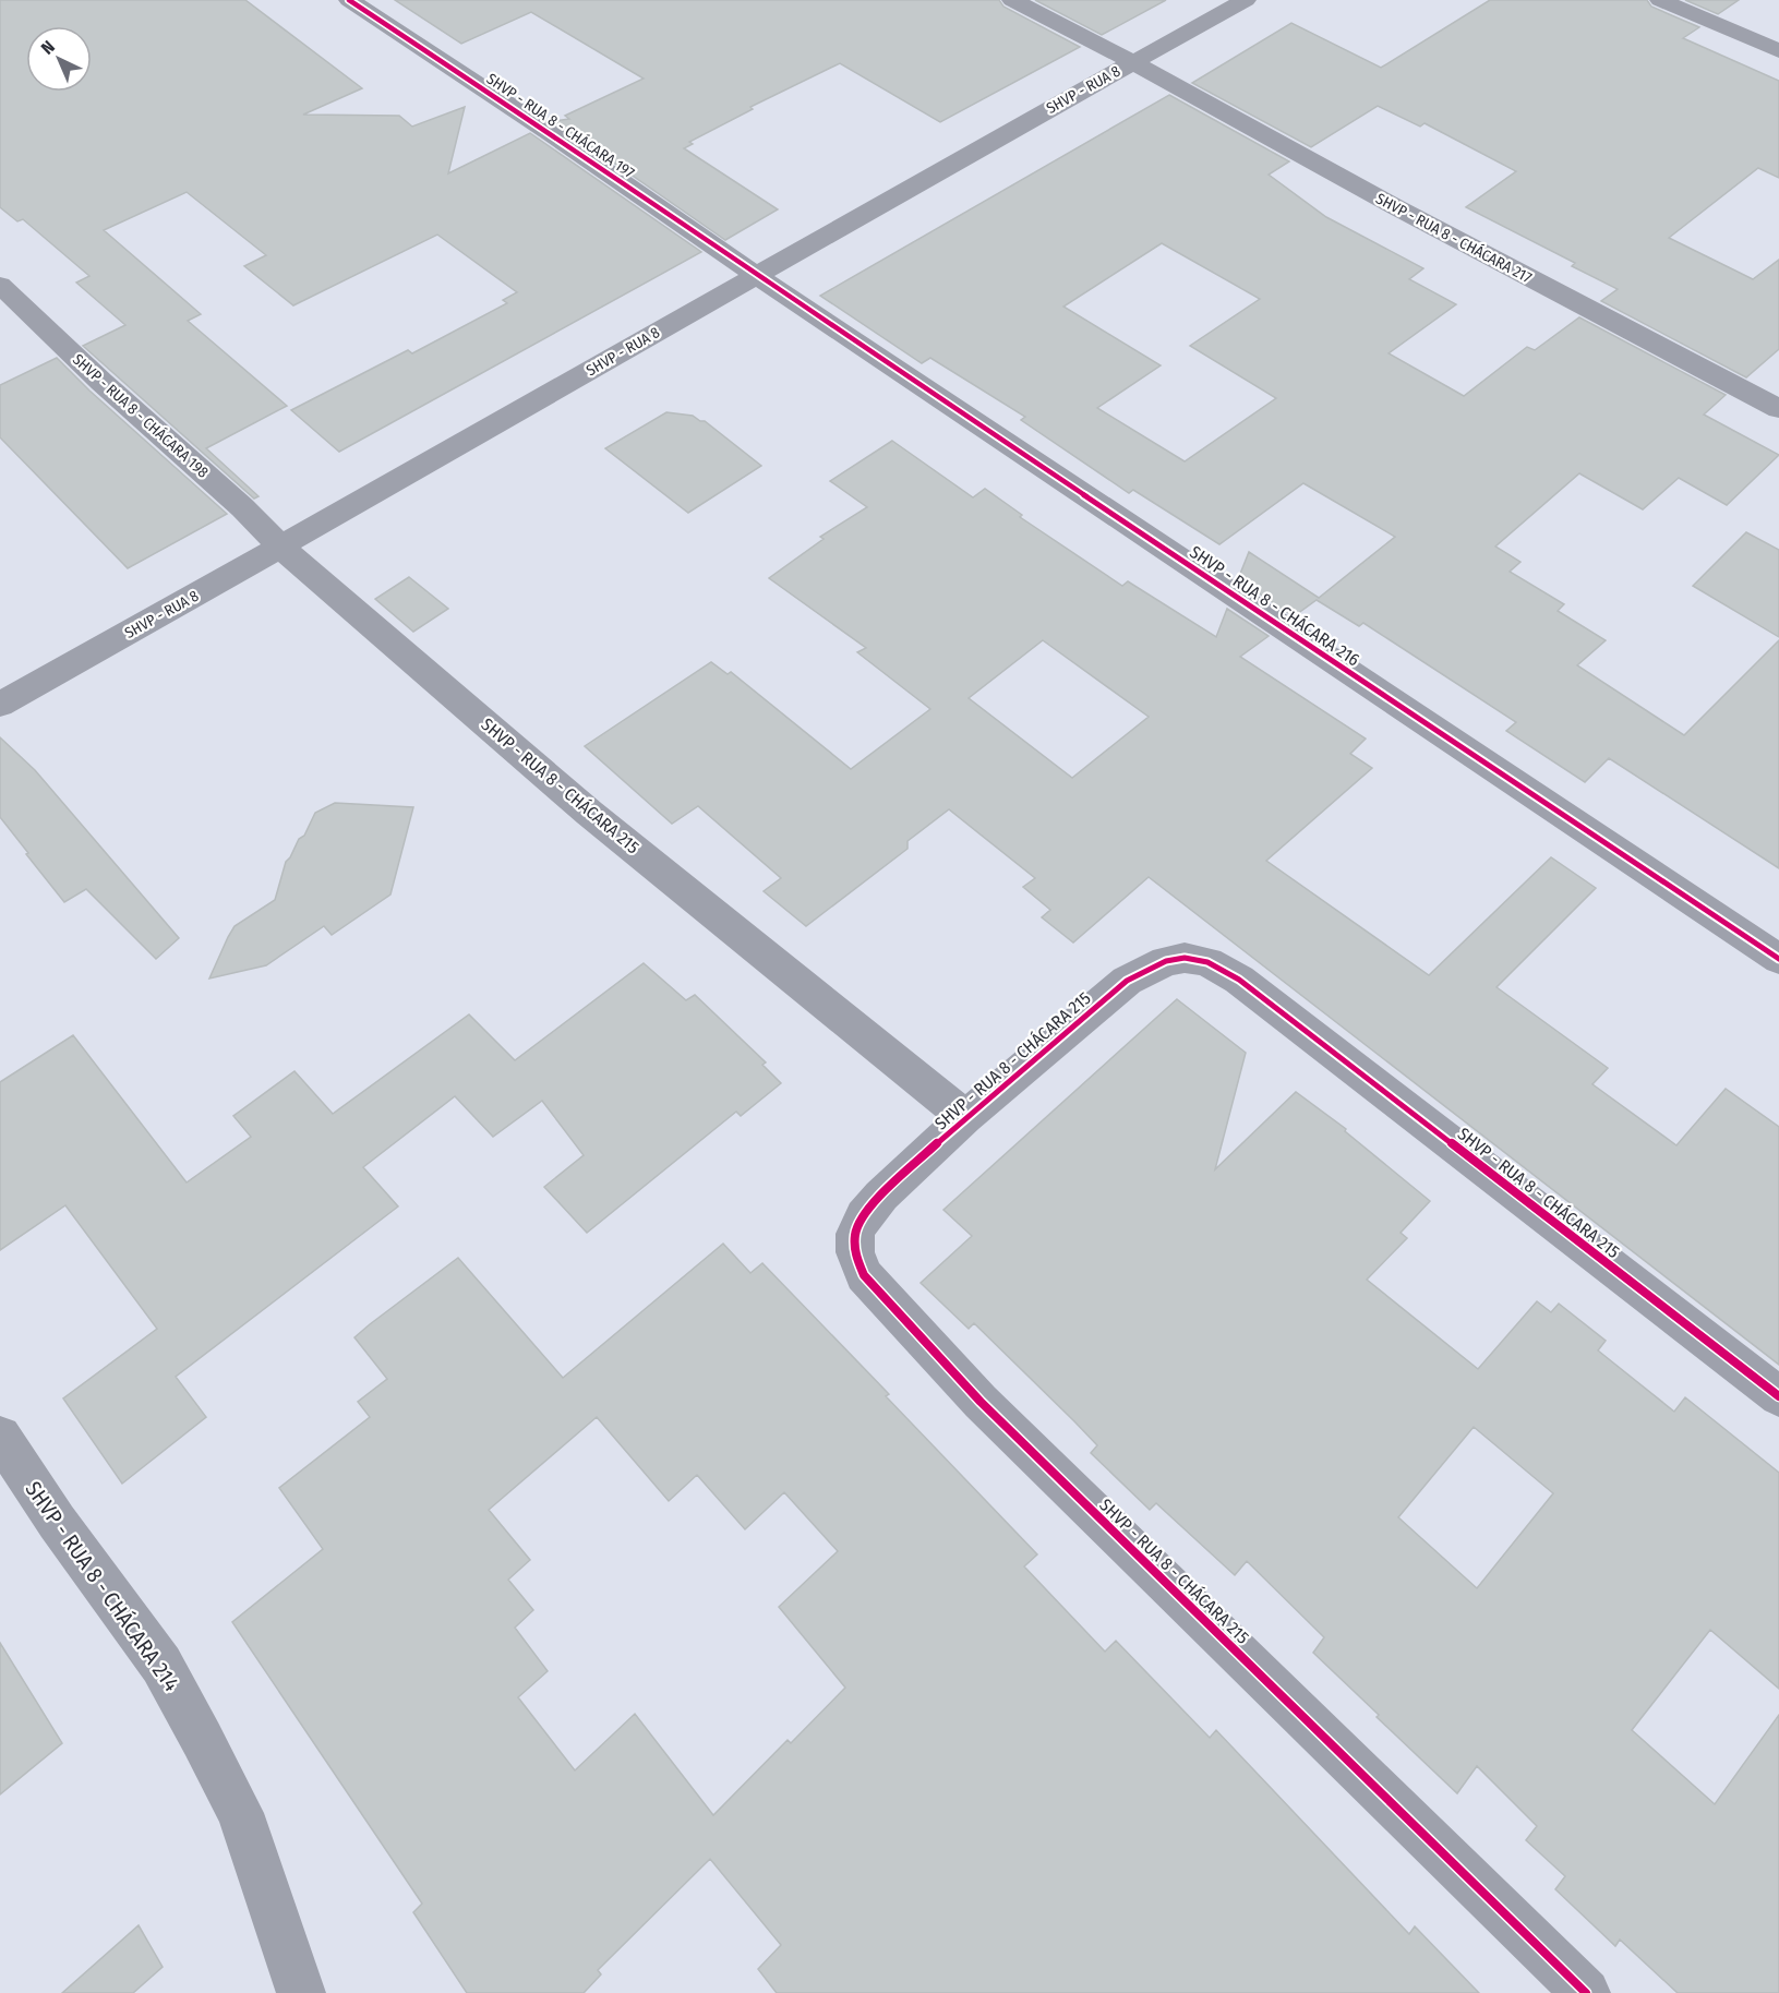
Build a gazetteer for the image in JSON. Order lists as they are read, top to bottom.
{
  "streets": {
    "street": [
      "SHVP - RUA 8",
      "SHVP - RUA 8 - CHÁCARA 197",
      "SHVP - RUA 8 - CHÁCARA 217",
      "SHVP - RUA 8 - CHÁCARA 198",
      "SHVP - RUA 8 - CHÁCARA 216",
      "SHVP - RUA 8 - CHÁCARA 215",
      "SHVP - RUA 8 - CHÁCARA 214"
    ]
  },
  "crossings": [
    ["SHVP - RUA 8", "SHVP - RUA 8 - CHÁCARA 197"],
    ["SHVP - RUA 8", "SHVP - RUA 8 - CHÁCARA 217"],
    ["SHVP - RUA 8", "SHVP - RUA 8 - CHÁCARA 198"],
    ["SHVP - RUA 8", "SHVP - RUA 8 - CHÁCARA 216"],
    ["SHVP - RUA 8", "SHVP - RUA 8 - CHÁCARA 215"],
    ["SHVP - RUA 8 - CHÁCARA 197", "SHVP - RUA 8 - CHÁCARA 216"],
    ["SHVP - RUA 8 - CHÁCARA 198", "SHVP - RUA 8 - CHÁCARA 215"]
  ],
  "north": "top left"
}
